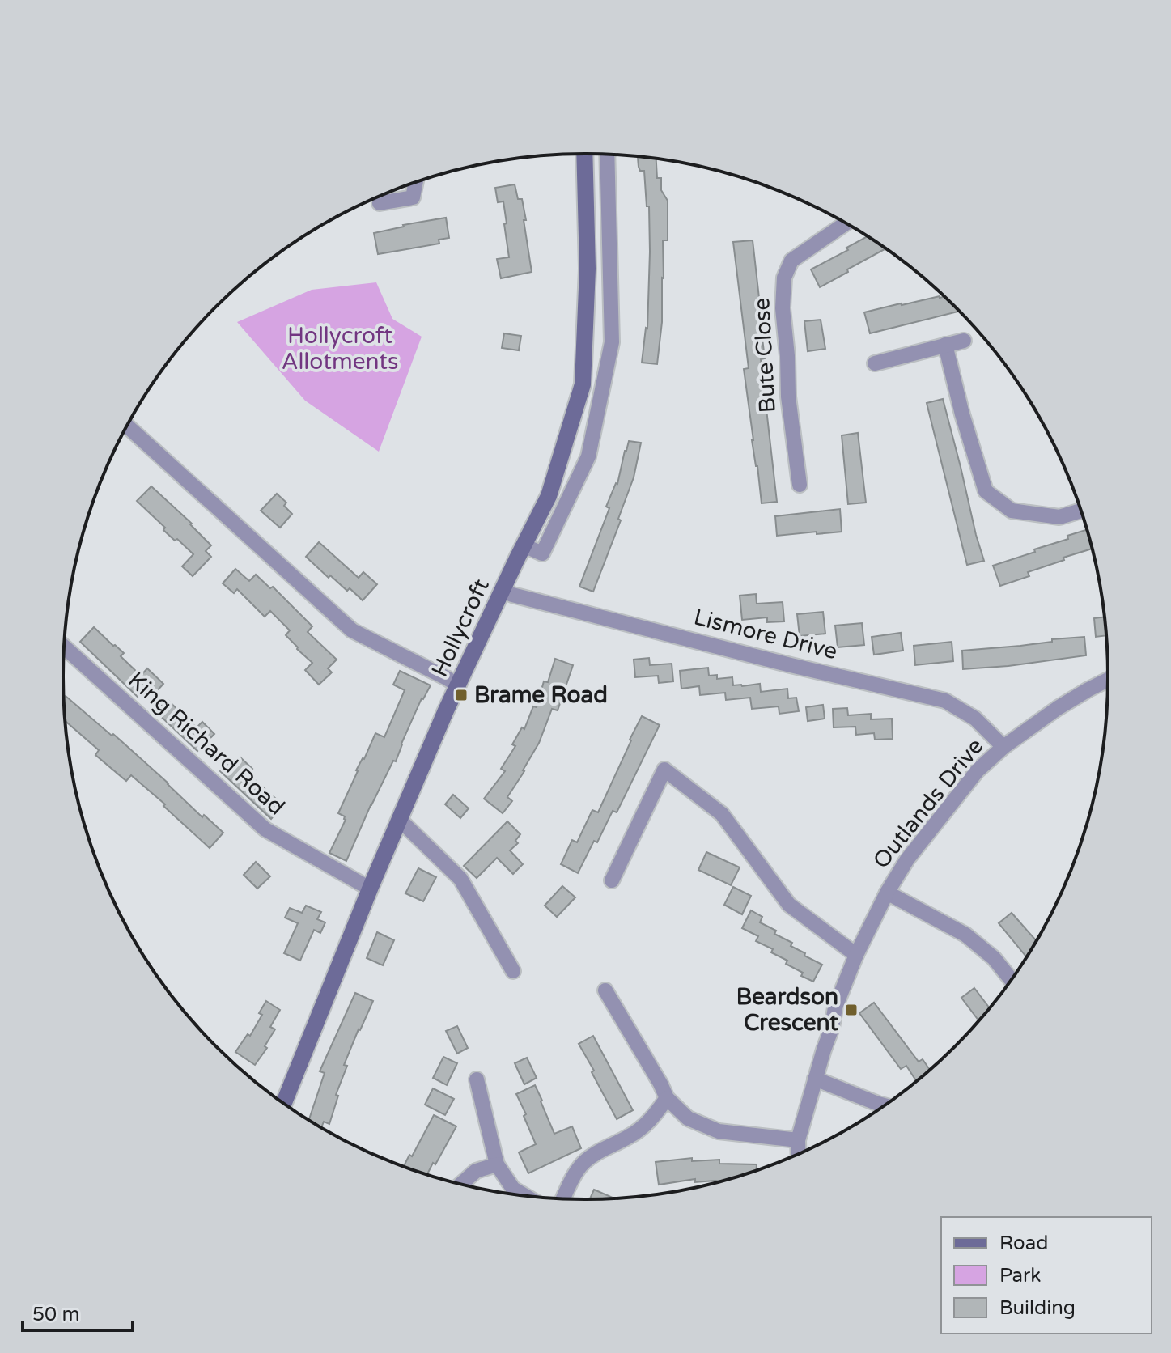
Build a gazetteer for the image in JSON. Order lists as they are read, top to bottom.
{
  "streets": {
    "street": [
      "Bute Close",
      "Hollycroft",
      "Lismore Drive",
      "King Richard Road",
      "Outlands Drive"
    ]
  },
  "crossings": [
    ["Hollycroft", "Lismore Drive"],
    ["Hollycroft", "King Richard Road"],
    ["Lismore Drive", "Outlands Drive"]
  ],
  "parks": ["Hollycroft Allotments"],
  "places": {
    "transit": ["Brame Road", "Beardson Crescent"]
  },
  "legend": ["Road", "Park", "Building"],
  "scale_bar": "50 m"
}
